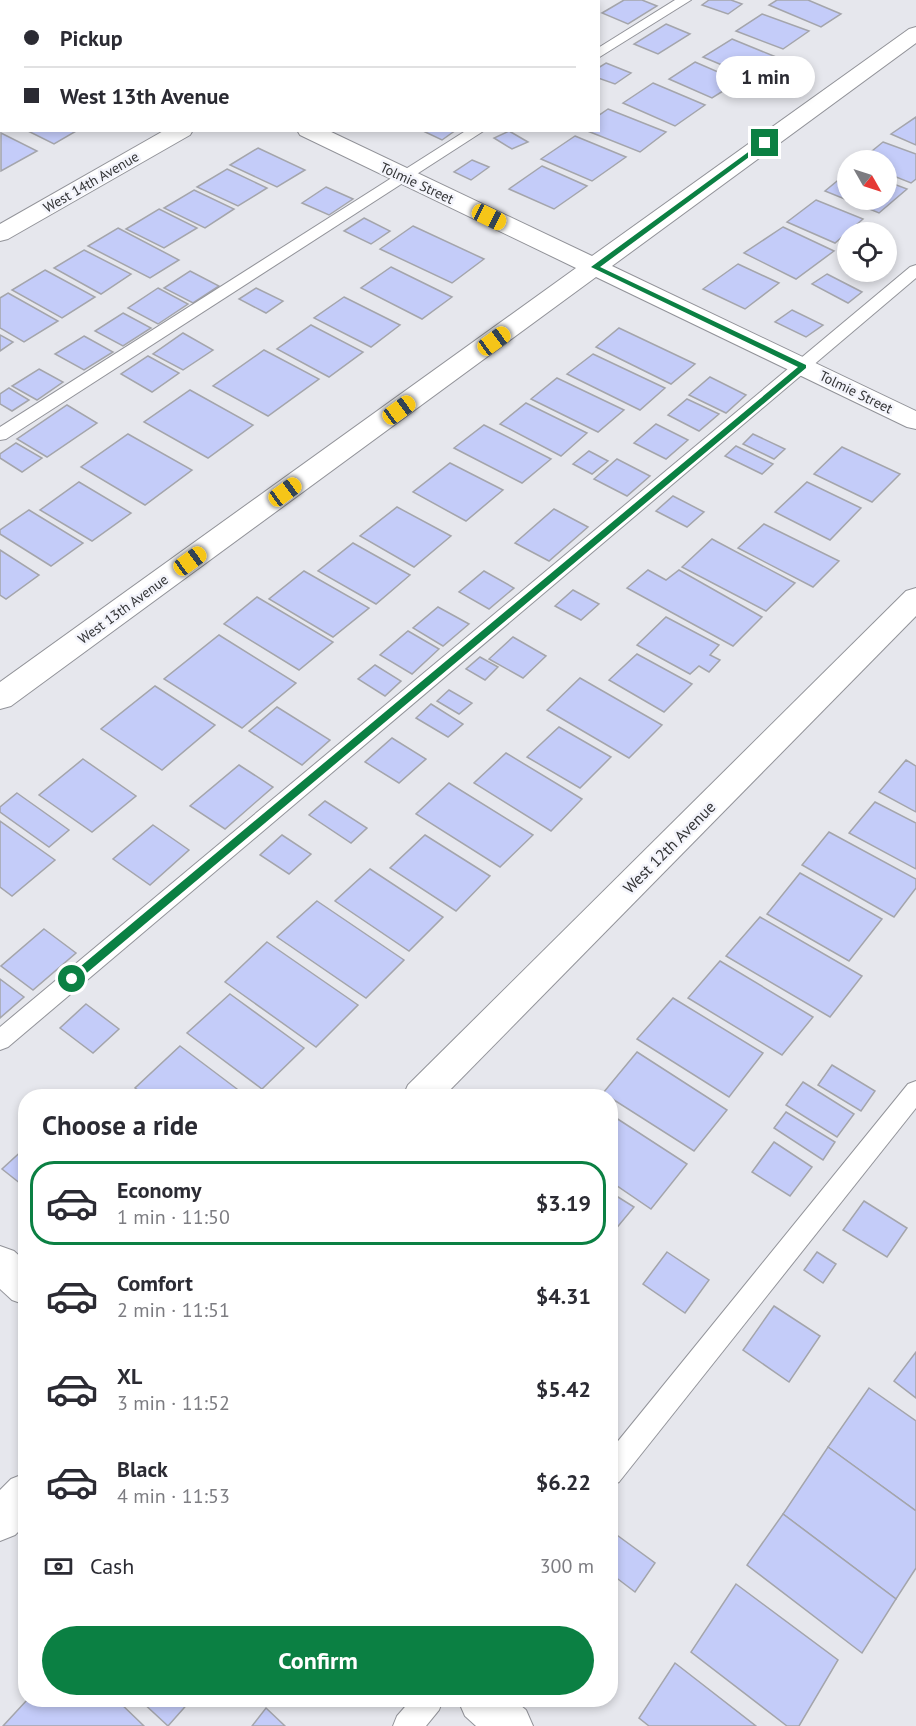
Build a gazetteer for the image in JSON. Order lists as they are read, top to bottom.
{
  "streets": {
    "street": [
      "West 14th Avenue",
      "Tolmie Street",
      "West 13th Avenue",
      "West 12th Avenue"
    ]
  },
  "crossings": [
    ["Tolmie Street", "West 13th Avenue"]
  ],
  "north": "bottom right",
  "page": {
    "banner": ["Pickup", "West 13th Avenue"],
    "bubble": "1 min",
    "heading": "Choose a ride",
    "list": [
      {
        "name": "Economy",
        "note": "1 min · 11:50",
        "value": "$3.19"
      },
      {
        "name": "Comfort",
        "note": "2 min · 11:51",
        "value": "$4.31"
      },
      {
        "name": "XL",
        "note": "3 min · 11:52",
        "value": "$5.42"
      },
      {
        "name": "Black",
        "note": "4 min · 11:53",
        "value": "$6.22"
      }
    ],
    "pay": ["Cash", "300 m"],
    "buttons": "Confirm"
  }
}
